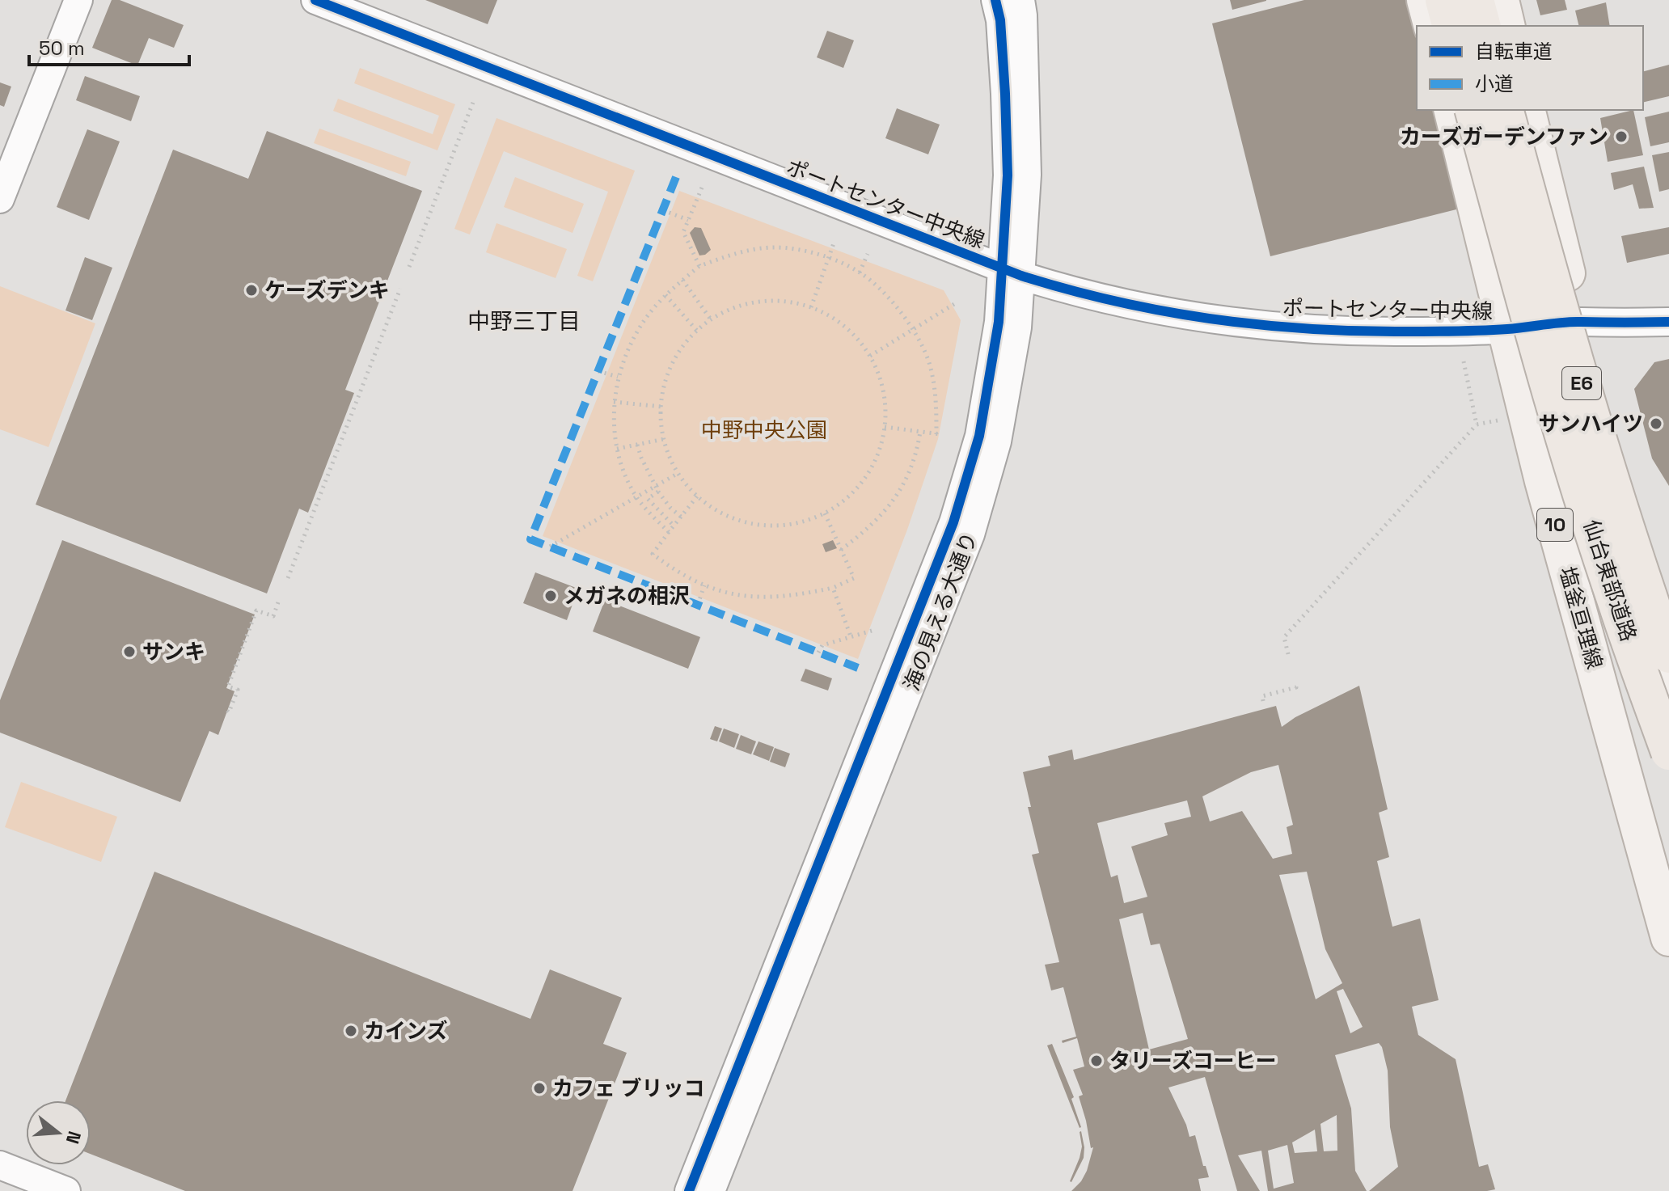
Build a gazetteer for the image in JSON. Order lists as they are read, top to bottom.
{
  "streets": {
    "highway": ["E6", "仙台東部道路"],
    "main road": ["10", "塩釜亘理線"],
    "street": ["ポートセンター中央線", "海の見える大通り"]
  },
  "crossings": [
    ["ポートセンター中央線", "海の見える大通り"],
    ["ポートセンター中央線", "塩釜亘理線"]
  ],
  "districts": ["中野三丁目"],
  "parks": ["中野中央公園"],
  "places": [
    "カーズガーデンファン",
    "ケーズデンキ",
    "サンハイツ",
    "メガネの相沢",
    "サンキ",
    "カインズ",
    "タリーズコーヒー",
    "カフェ ブリッコ"
  ],
  "legend": ["自転車道", "小道"],
  "scale_bar": "50 m",
  "north": "right"
}
